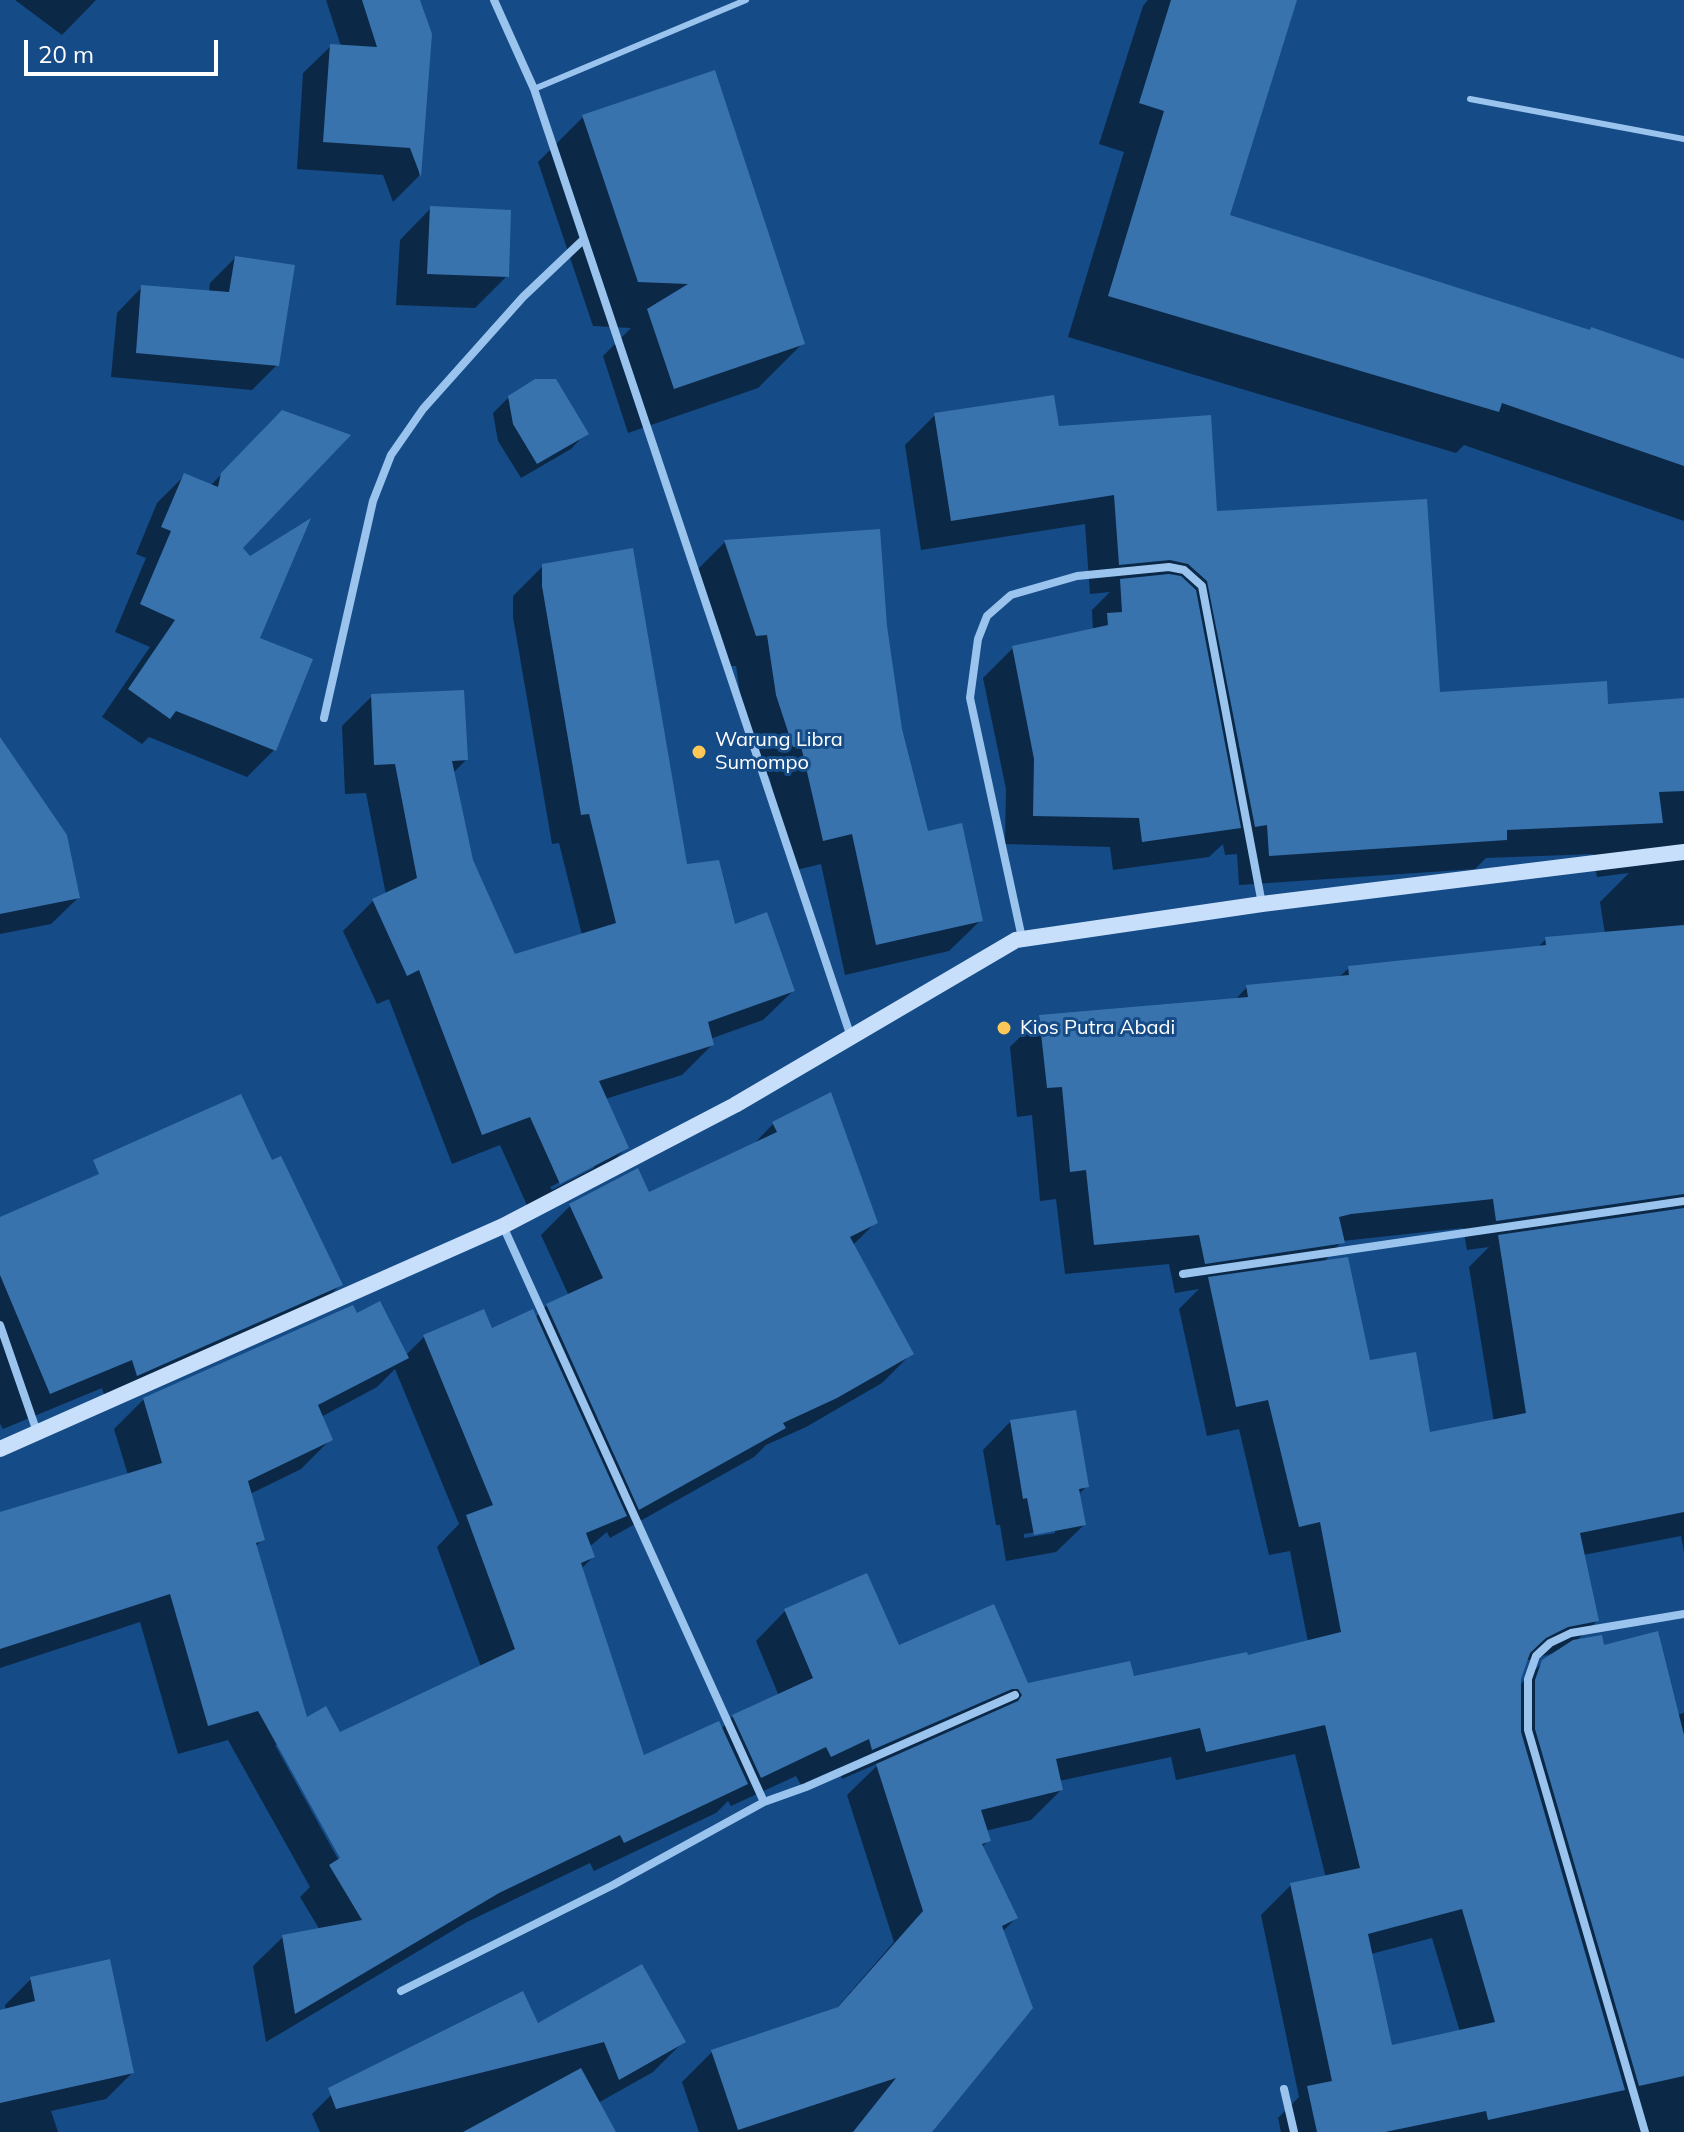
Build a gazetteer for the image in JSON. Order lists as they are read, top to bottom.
{
  "places": ["Warung Libra Sumompo", "Kios Putra Abadi"],
  "scale_bar": "20 m"
}
